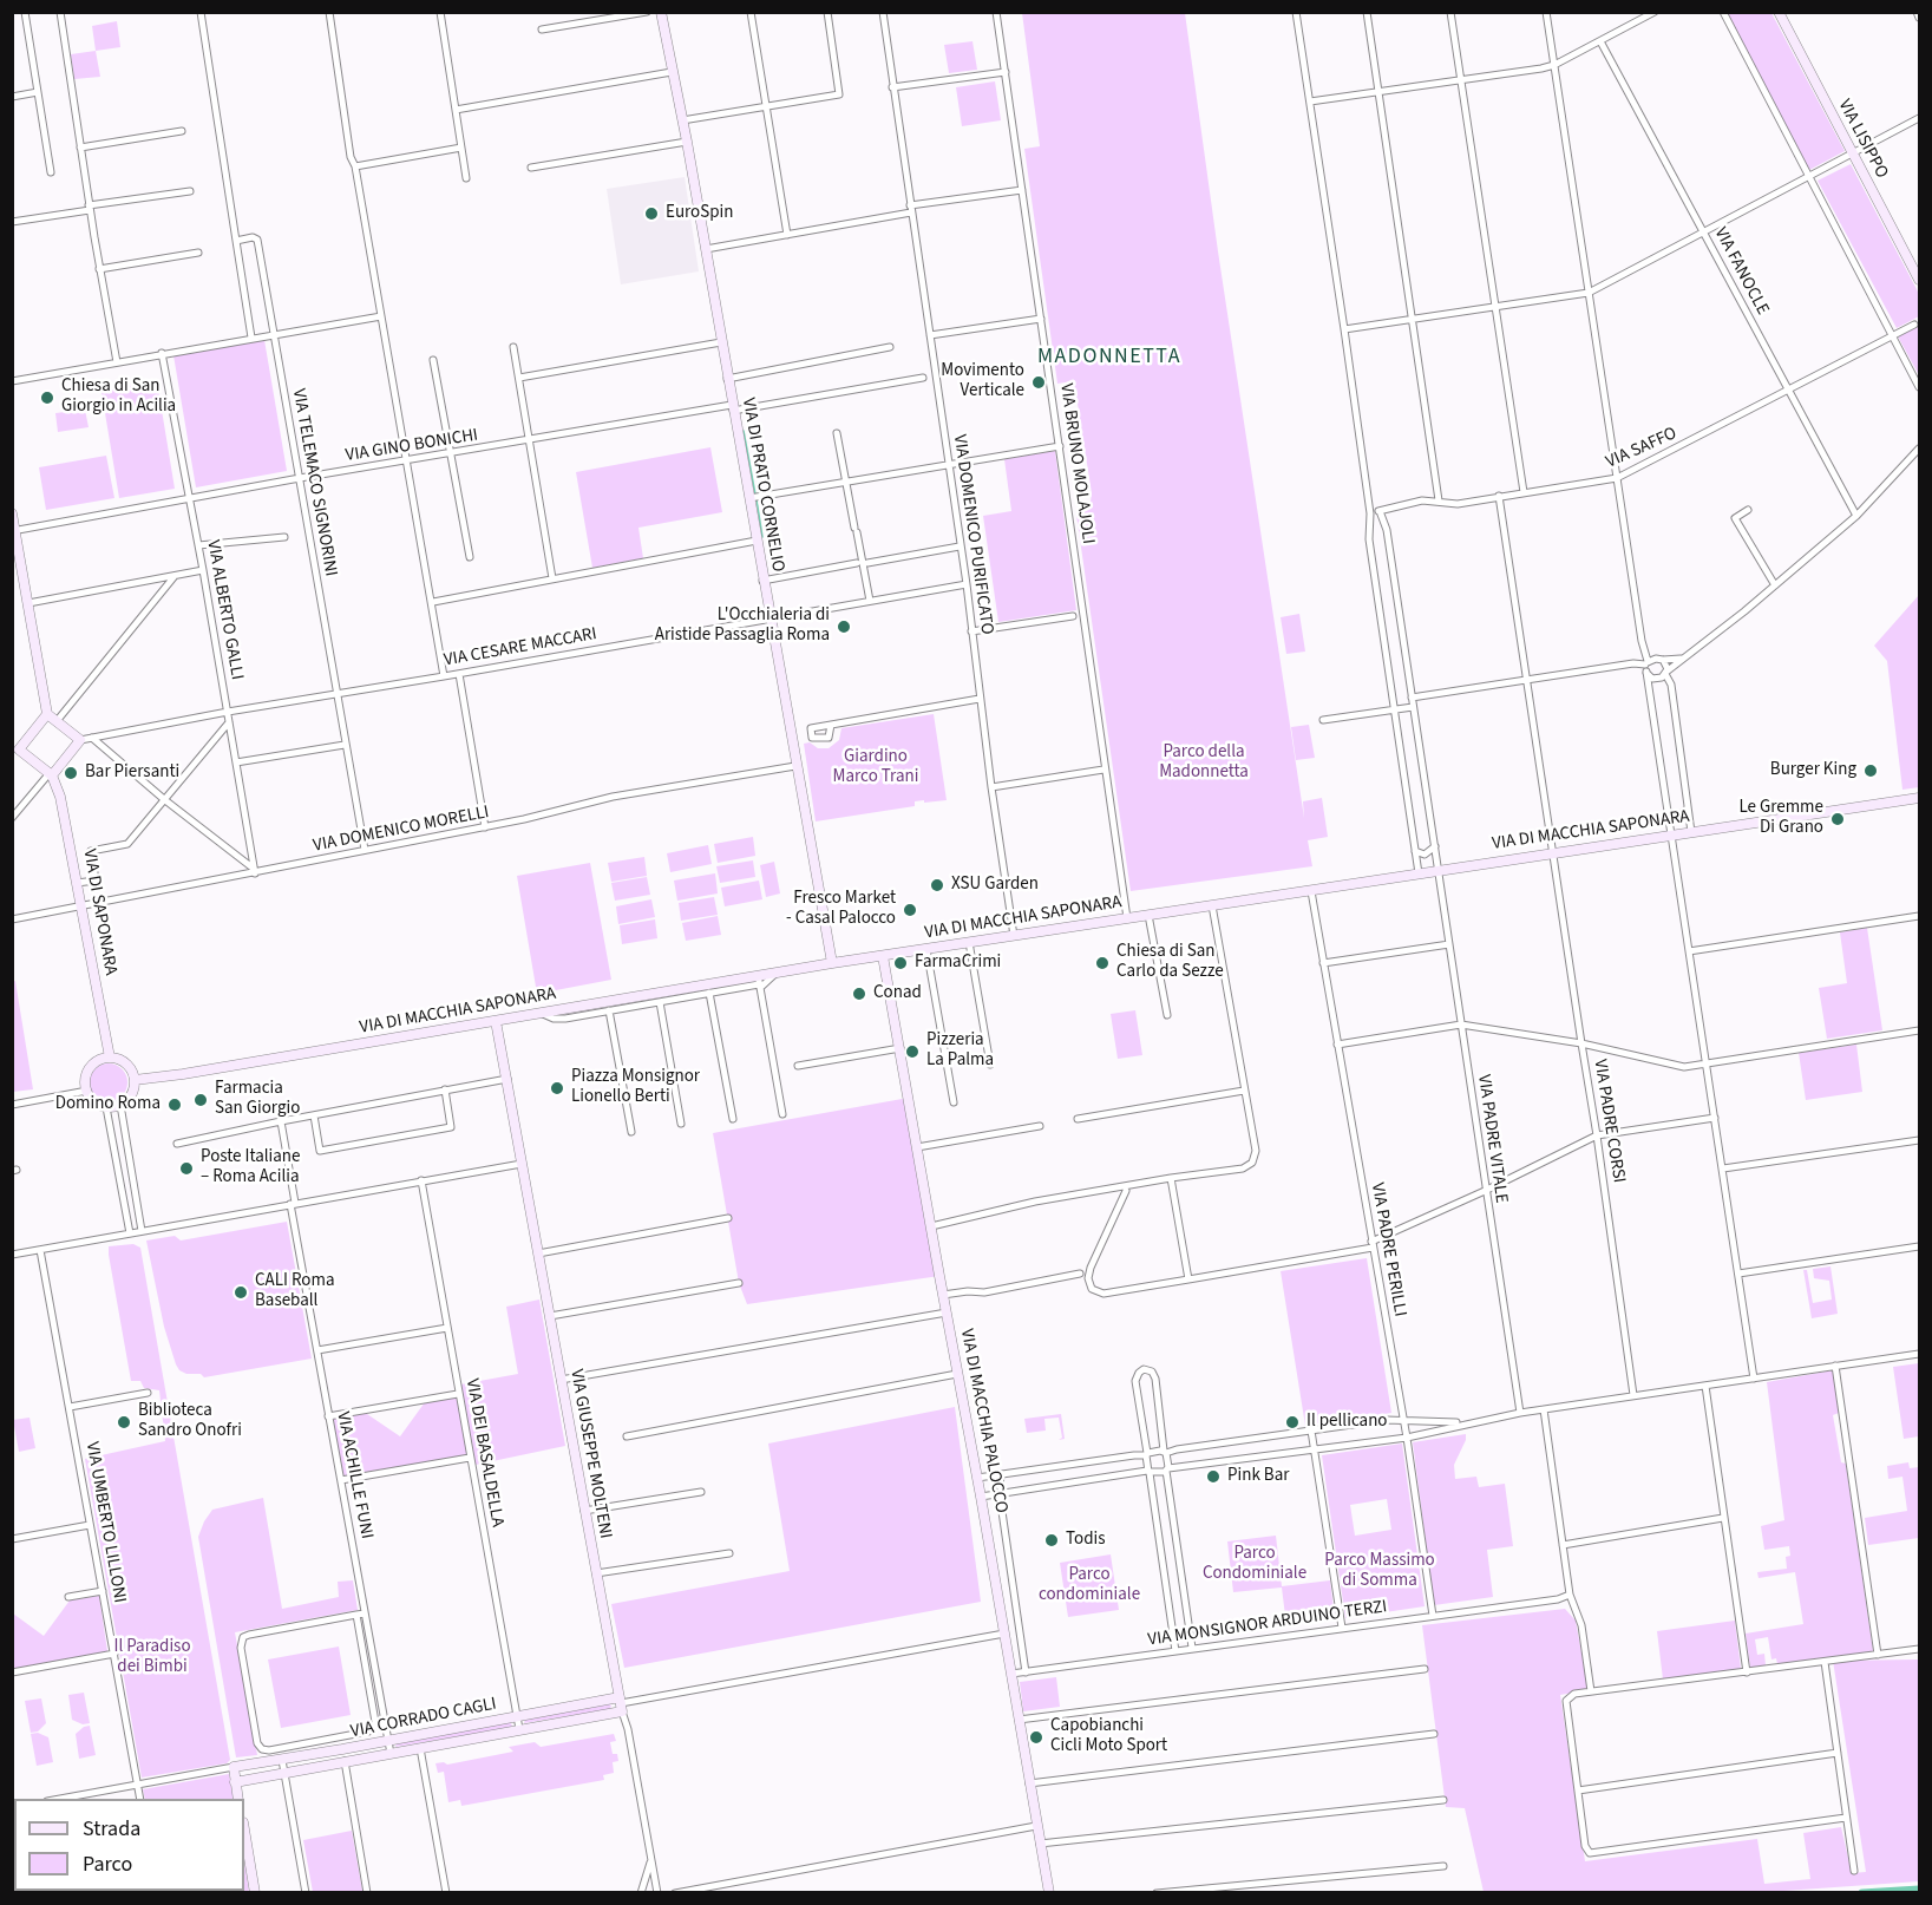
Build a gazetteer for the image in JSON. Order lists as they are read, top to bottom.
{
  "streets": {
    "street": [
      "VIA LISIPPO",
      "VIA FANOCLE",
      "VIA GINO BONICHI",
      "VIA SAFFO",
      "VIA BRUNO MOLAJOLI",
      "VIA TELEMACO SIGNORINI",
      "VIA DI PRATO CORNELIO",
      "VIA DOMENICO PURIFICATO",
      "VIA ALBERTO GALLI",
      "VIA CESARE MACCARI",
      "VIA DOMENICO MORELLI",
      "VIA DI MACCHIA SAPONARA",
      "VIA DI SAPONARA",
      "VIA PADRE CORSI",
      "VIA PADRE VITALE",
      "VIA PADRE PERILLI",
      "VIA DI MACCHIA PALOCCO",
      "VIA DEI BASALDELLA",
      "VIA GIUSEPPE MOLTENI",
      "VIA ACHILLE FUNI",
      "VIA UMBERTO LILLONI",
      "VIA MONSIGNOR ARDUINO TERZI",
      "VIA CORRADO CAGLI"
    ]
  },
  "crossings": [
    ["VIA FANOCLE", "VIA SAFFO"],
    ["VIA GINO BONICHI", "VIA TELEMACO SIGNORINI"],
    ["VIA GINO BONICHI", "VIA DI PRATO CORNELIO"],
    ["VIA GINO BONICHI", "VIA ALBERTO GALLI"],
    ["VIA SAFFO", "VIA PADRE CORSI"],
    ["VIA SAFFO", "VIA PADRE VITALE"],
    ["VIA BRUNO MOLAJOLI", "VIA DI MACCHIA SAPONARA"],
    ["VIA TELEMACO SIGNORINI", "VIA CESARE MACCARI"],
    ["VIA TELEMACO SIGNORINI", "VIA DOMENICO MORELLI"],
    ["VIA DI PRATO CORNELIO", "VIA CESARE MACCARI"],
    ["VIA DI PRATO CORNELIO", "VIA DOMENICO MORELLI"],
    ["VIA DI PRATO CORNELIO", "VIA DI MACCHIA SAPONARA"],
    ["VIA DOMENICO PURIFICATO", "VIA CESARE MACCARI"],
    ["VIA DOMENICO PURIFICATO", "VIA DI MACCHIA SAPONARA"],
    ["VIA ALBERTO GALLI", "VIA CESARE MACCARI"],
    ["VIA ALBERTO GALLI", "VIA DOMENICO MORELLI"],
    ["VIA DOMENICO MORELLI", "VIA DI SAPONARA"],
    ["VIA DI MACCHIA SAPONARA", "VIA DI SAPONARA"],
    ["VIA DI MACCHIA SAPONARA", "VIA PADRE CORSI"],
    ["VIA DI MACCHIA SAPONARA", "VIA PADRE VITALE"],
    ["VIA DI MACCHIA SAPONARA", "VIA PADRE PERILLI"],
    ["VIA DI MACCHIA SAPONARA", "VIA DI MACCHIA PALOCCO"],
    ["VIA DI MACCHIA SAPONARA", "VIA GIUSEPPE MOLTENI"],
    ["VIA PADRE PERILLI", "VIA MONSIGNOR ARDUINO TERZI"],
    ["VIA DI MACCHIA PALOCCO", "VIA MONSIGNOR ARDUINO TERZI"],
    ["VIA DEI BASALDELLA", "VIA CORRADO CAGLI"],
    ["VIA GIUSEPPE MOLTENI", "VIA CORRADO CAGLI"],
    ["VIA ACHILLE FUNI", "VIA CORRADO CAGLI"]
  ],
  "districts": ["MADONNETTA"],
  "parks": [
    "Parco della Madonnetta",
    "Giardino Marco Trani",
    "Parco Condominiale",
    "Parco Massimo di Somma",
    "Parco condominiale",
    "Il Paradiso dei Bimbi"
  ],
  "places": [
    "EuroSpin",
    "Movimento Verticale",
    "Chiesa di San Giorgio in Acilia",
    "L'Occhialeria di Aristide Passaglia Roma",
    "Burger King",
    "Bar Piersanti",
    "Le Gremme Di Grano",
    "XSU Garden",
    "Fresco Market - Casal Palocco",
    "FarmaCrimi",
    "Chiesa di San Carlo da Sezze",
    "Conad",
    "Pizzeria La Palma",
    "Piazza Monsignor Lionello Berti",
    "Farmacia San Giorgio",
    "Domino Roma",
    "Poste Italiane – Roma Acilia",
    "CALI Roma Baseball",
    "Biblioteca Sandro Onofri",
    "Il pellicano",
    "Pink Bar",
    "Todis",
    "Capobianchi Cicli Moto Sport"
  ],
  "legend": ["Strada", "Parco"]
}
